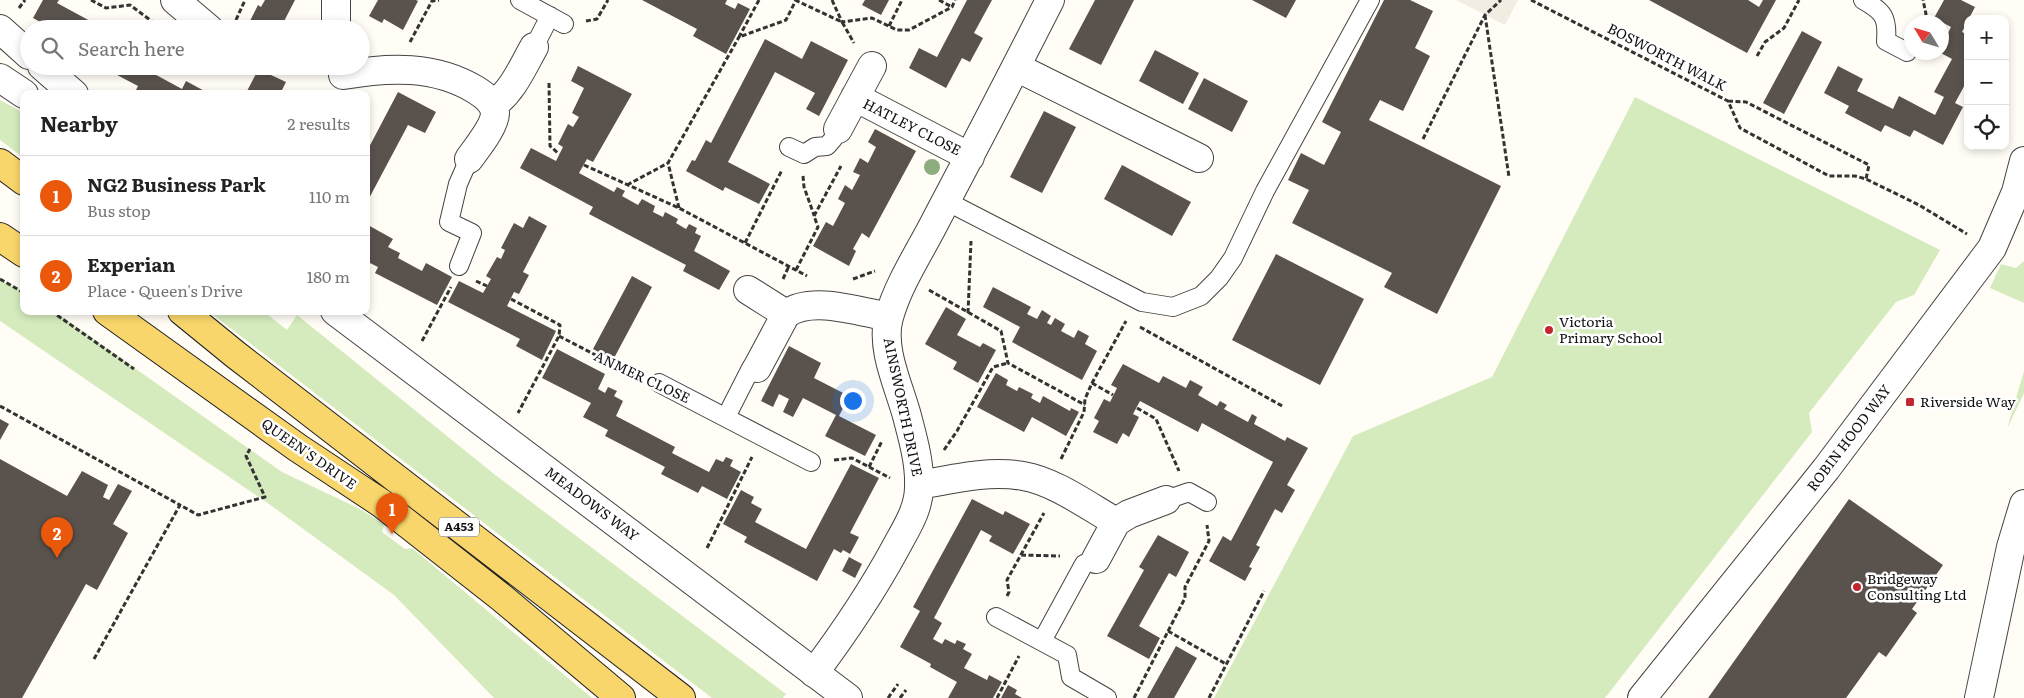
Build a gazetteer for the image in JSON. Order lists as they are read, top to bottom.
{
  "streets": {
    "main road": ["QUEEN'S DRIVE", "A453"],
    "street": [
      "HATLEY CLOSE",
      "AINSWORTH DRIVE",
      "ROBIN HOOD WAY",
      "MEADOWS WAY"
    ],
    "lane": ["ANMER CLOSE"],
    "path": ["BOSWORTH WALK"]
  },
  "crossings": [
    ["HATLEY CLOSE", "AINSWORTH DRIVE"],
    ["AINSWORTH DRIVE", "MEADOWS WAY"]
  ],
  "places": {
    "other": ["Victoria Primary School", "Bridgeway Consulting Ltd"],
    "transit": ["Riverside Way"]
  },
  "north": "top left",
  "page": {
    "map_buttons": ["+", "−"],
    "search": "Search here",
    "heading": ["Nearby", "2 results"],
    "list": [
      {
        "mark": "1",
        "name": "NG2 Business Park",
        "note": "Bus stop",
        "value": "110 m"
      },
      {
        "mark": "2",
        "name": "Experian",
        "note": "Place · Queen's Drive",
        "value": "180 m"
      }
    ],
    "pins": ["1", "2"]
  }
}
